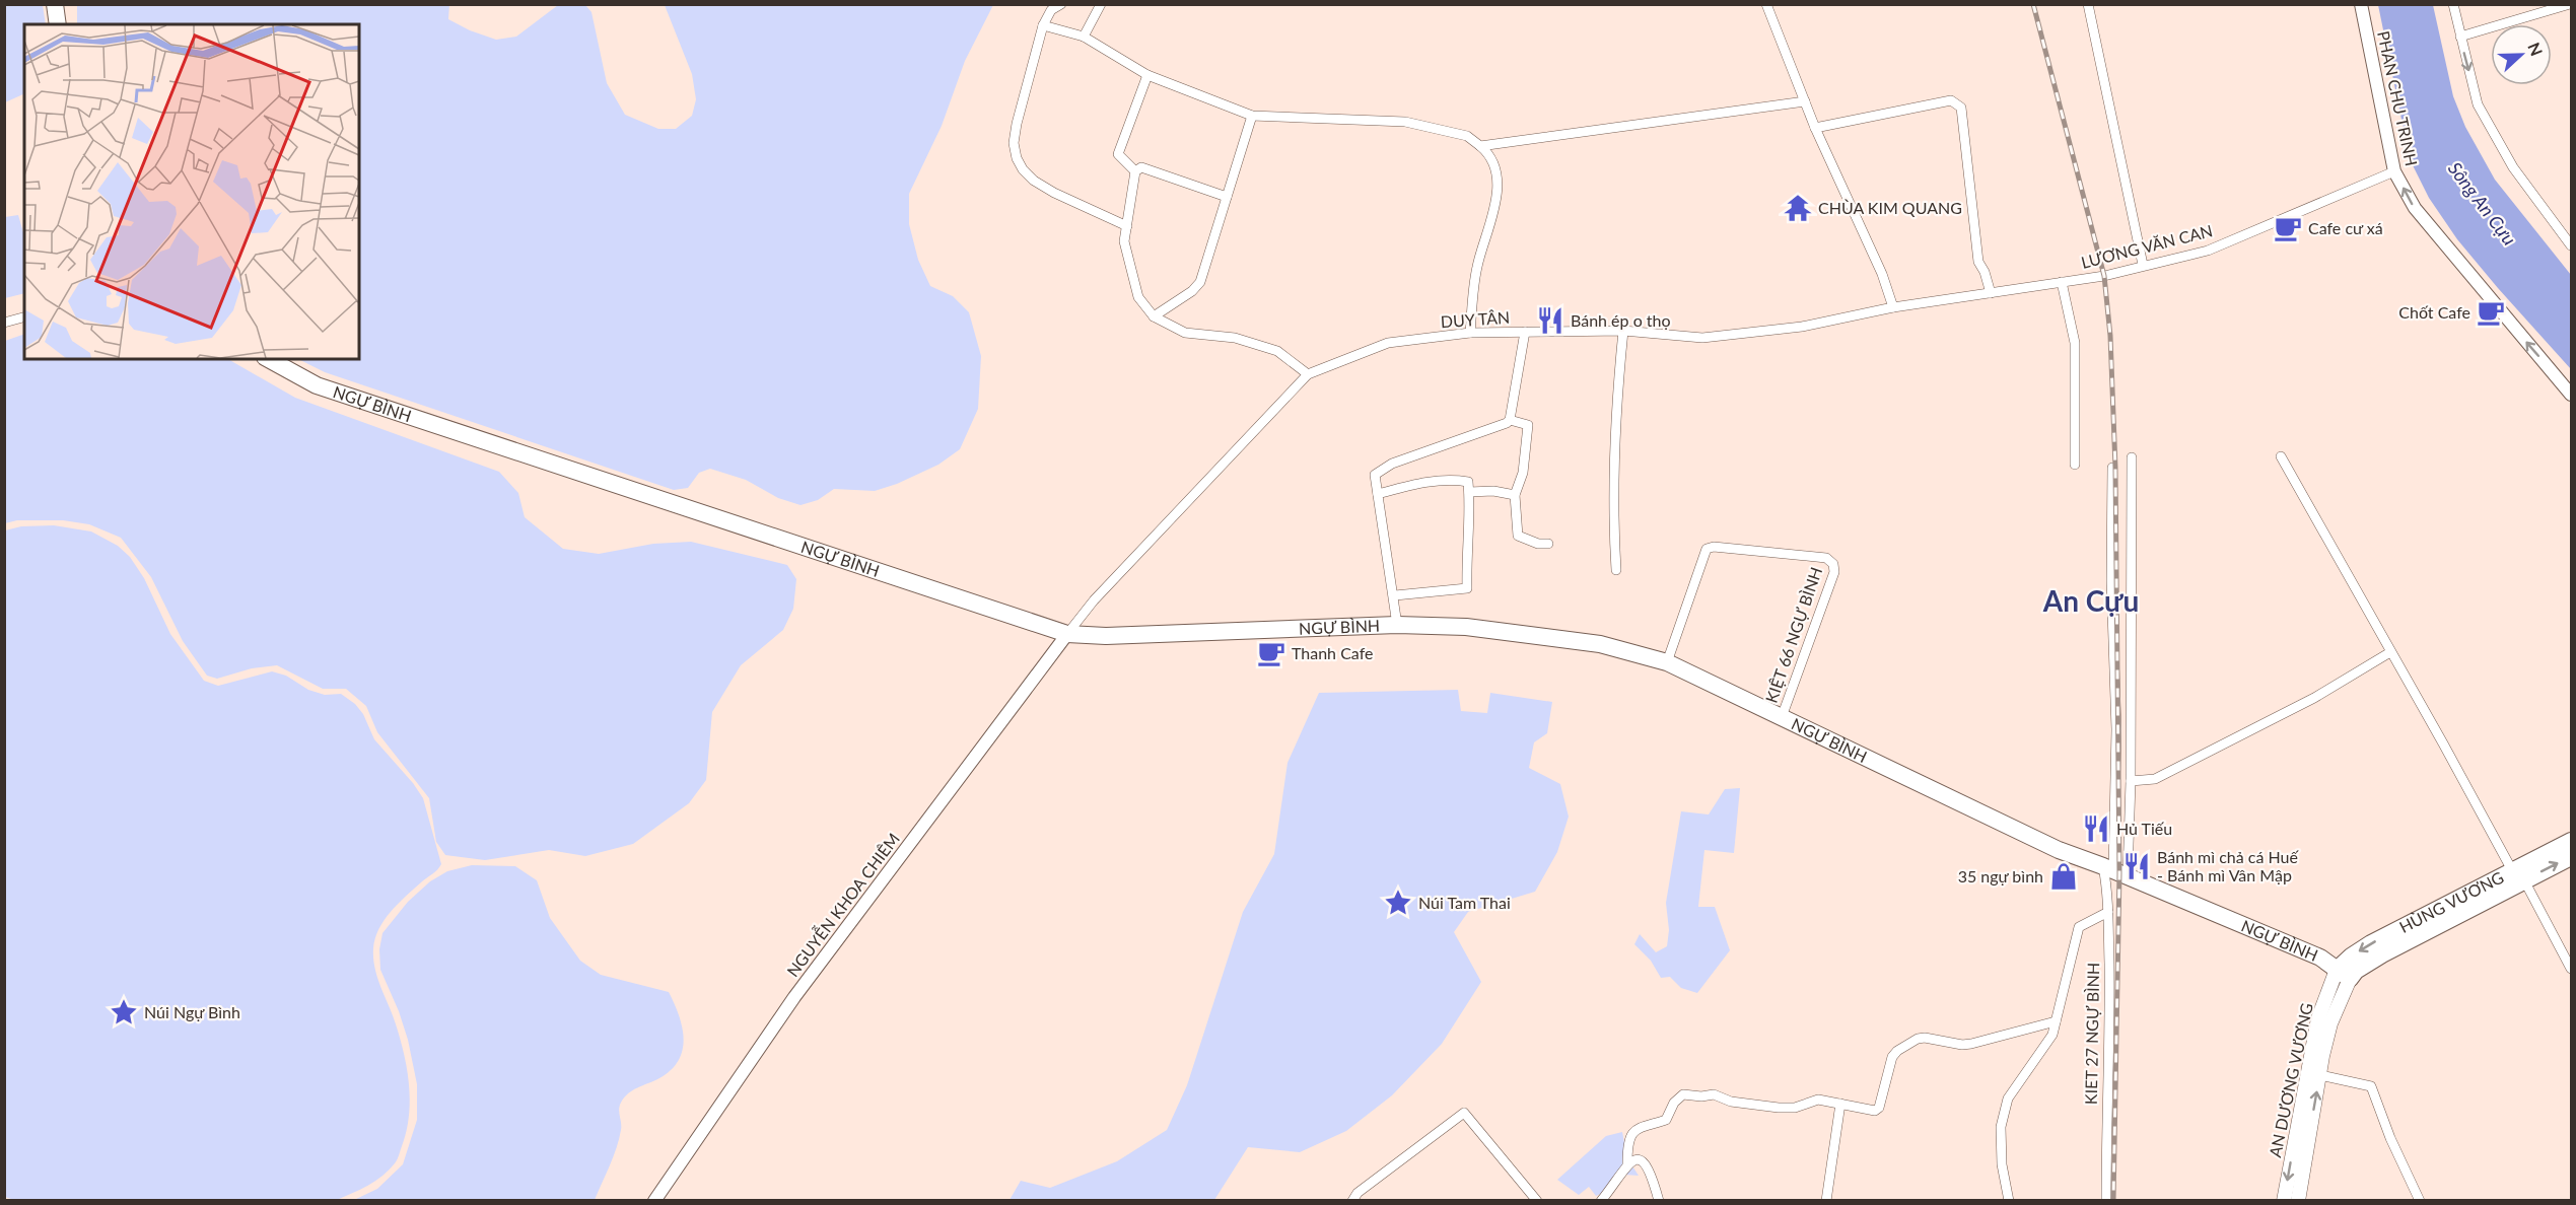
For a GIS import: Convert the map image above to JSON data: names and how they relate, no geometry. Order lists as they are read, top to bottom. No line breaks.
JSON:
{"streets":{"highway":["NGỰ BÌNH","HÙNG VƯƠNG"],"main road":["AN DƯƠNG VƯƠNG"],"street":["PHAN CHU TRINH","LƯƠNG VĂN CAN","DUY TÂN","KIỆT 66 NGỰ BÌNH","NGUYỄN KHOA CHIÊM","KIET 27 NGỰ BÌNH"]},"crossings":[["PHAN CHU TRINH","LƯƠNG VĂN CAN"],["LƯƠNG VĂN CAN","DUY TÂN"],["DUY TÂN","NGỰ BÌNH"],["DUY TÂN","NGUYỄN KHOA CHIÊM"],["NGỰ BÌNH","KIỆT 66 NGỰ BÌNH"],["NGỰ BÌNH","HÙNG VƯƠNG"],["NGỰ BÌNH","NGUYỄN KHOA CHIÊM"],["NGỰ BÌNH","KIET 27 NGỰ BÌNH"],["NGỰ BÌNH","AN DƯƠNG VƯƠNG"],["HÙNG VƯƠNG","AN DƯƠNG VƯƠNG"]],"districts":["An Cựu"],"water":["Sông An Cựu"],"places":{"temple":["CHÙA KIM QUANG"],"cafe":["Cafe cư xá","Chốt Cafe","Thanh Cafe"],"restaurant":["Bánh ép o thọ","Hủ Tiếu","Bánh mì chả cá Huế - Bánh mì Vân Mập"],"shop":["35 ngự bình"],"place":["Núi Tam Thai","Núi Ngự Bình"]},"north":"right"}
